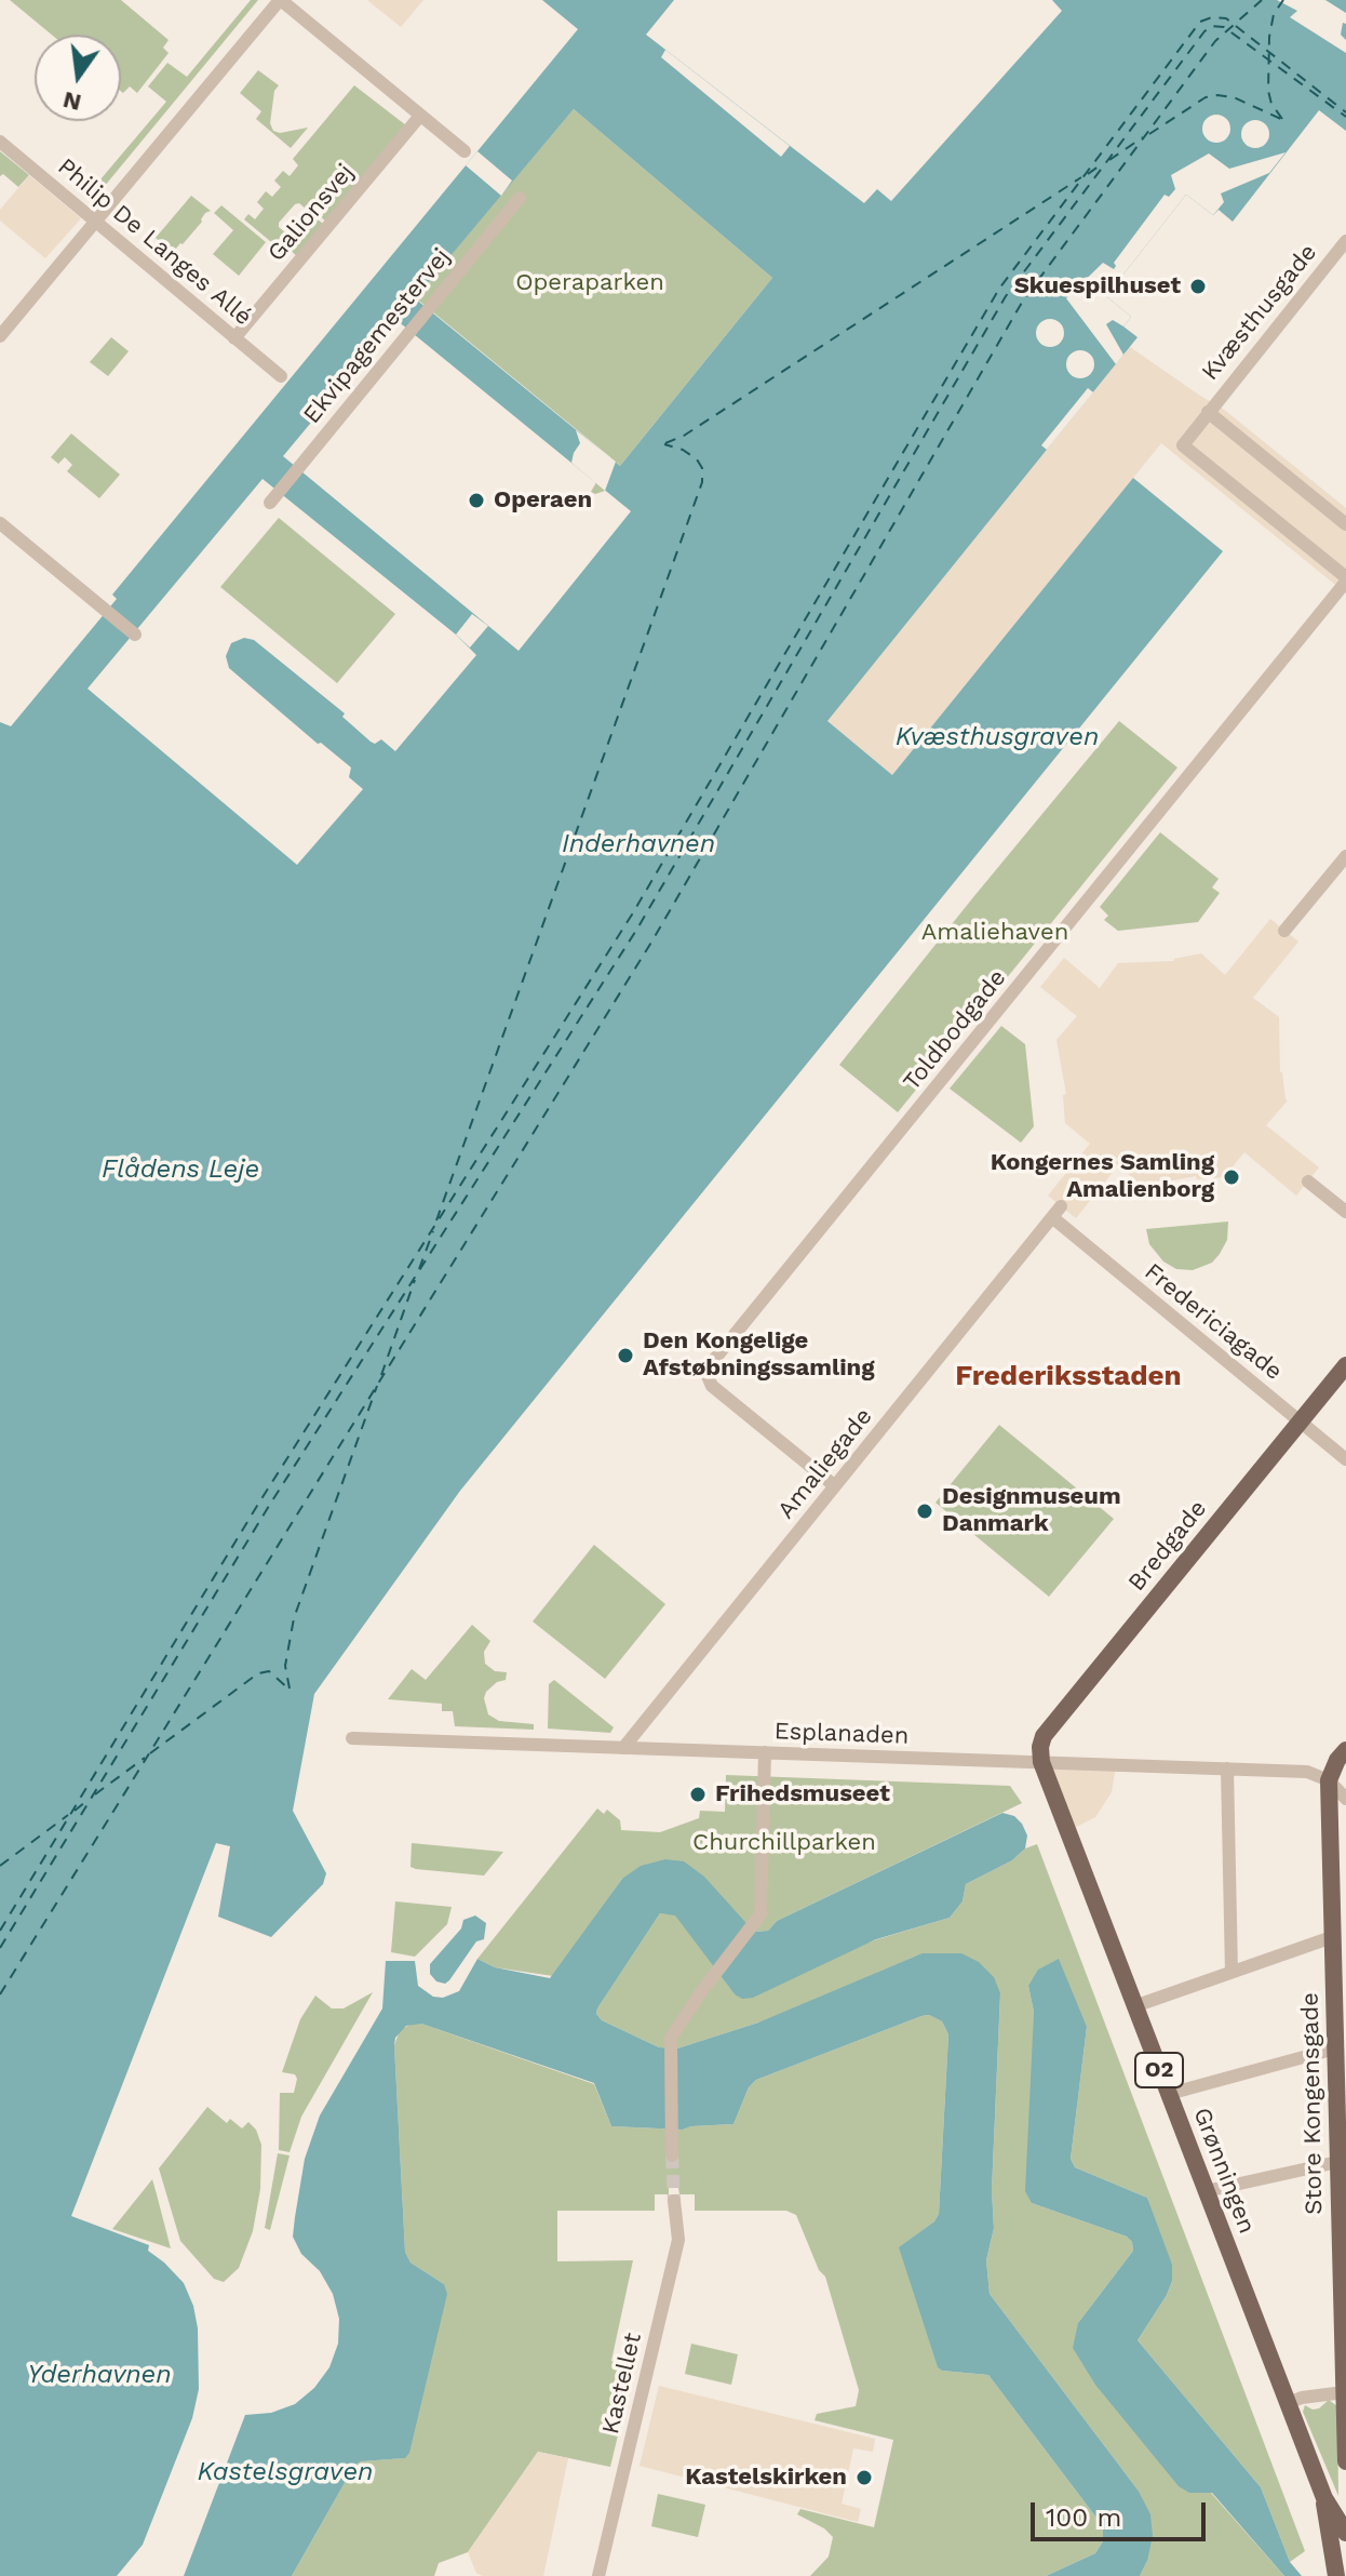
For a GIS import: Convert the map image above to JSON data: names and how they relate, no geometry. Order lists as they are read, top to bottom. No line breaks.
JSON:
{"streets":{"main road":["Bredgade","O2","Store Kongensgade","Grønningen"],"street":["Galionsvej","Philip De Langes Allé","Kvæsthusgade","Ekvipagemestervej","Toldbodgade","Fredericiagade","Amaliegade","Esplanaden","Kastellet"]},"crossings":[["Galionsvej","Philip De Langes Allé"],["Kvæsthusgade","Toldbodgade"],["Toldbodgade","Amaliegade"],["Fredericiagade","Amaliegade"],["Fredericiagade","Bredgade"],["Amaliegade","Esplanaden"],["Bredgade","Esplanaden"],["Bredgade","Grønningen"],["Esplanaden","Store Kongensgade"],["Esplanaden","Grønningen"]],"districts":["Frederiksstaden"],"water":["Kvæsthusgraven","Inderhavnen","Flådens Leje","Yderhavnen","Kastelsgraven"],"parks":["Operaparken","Amaliehaven","Churchillparken"],"places":["Skuespilhuset","Operaen","Kongernes Samling Amalienborg","Den Kongelige Afstøbningssamling","Designmuseum Danmark","Frihedsmuseet","Kastelskirken"],"scale_bar":"100 m","north":"bottom"}
